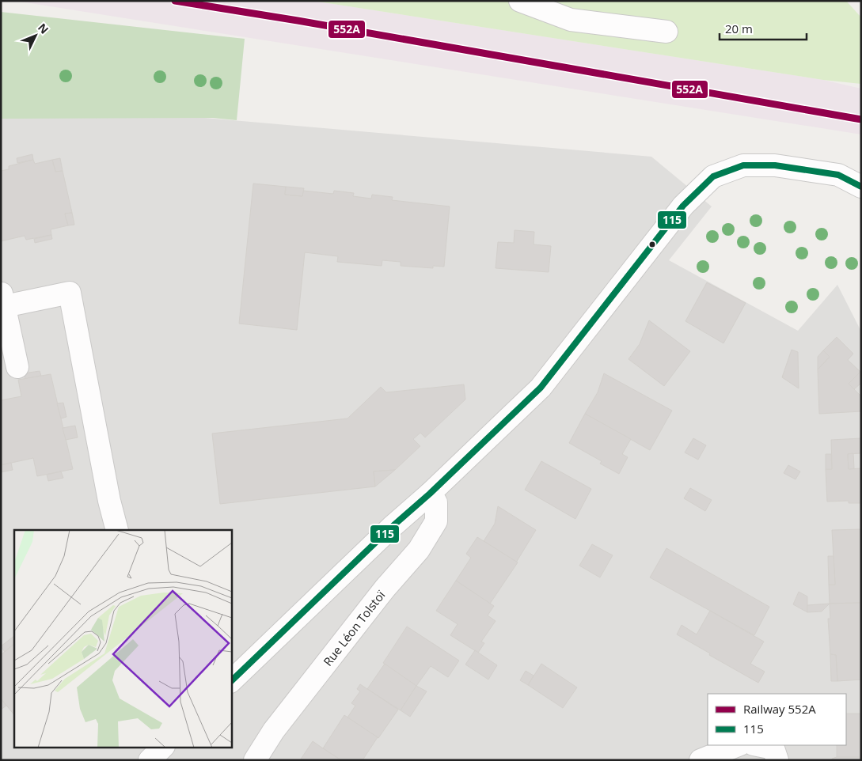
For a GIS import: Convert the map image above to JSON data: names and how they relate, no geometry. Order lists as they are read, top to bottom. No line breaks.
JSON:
{"streets":{"street":["Rue Léon Tolstoï"]},"lines":["rail line 552A","transit line 115"],"legend":["Railway 552A","115"],"scale_bar":"20 m","north":"top right"}
